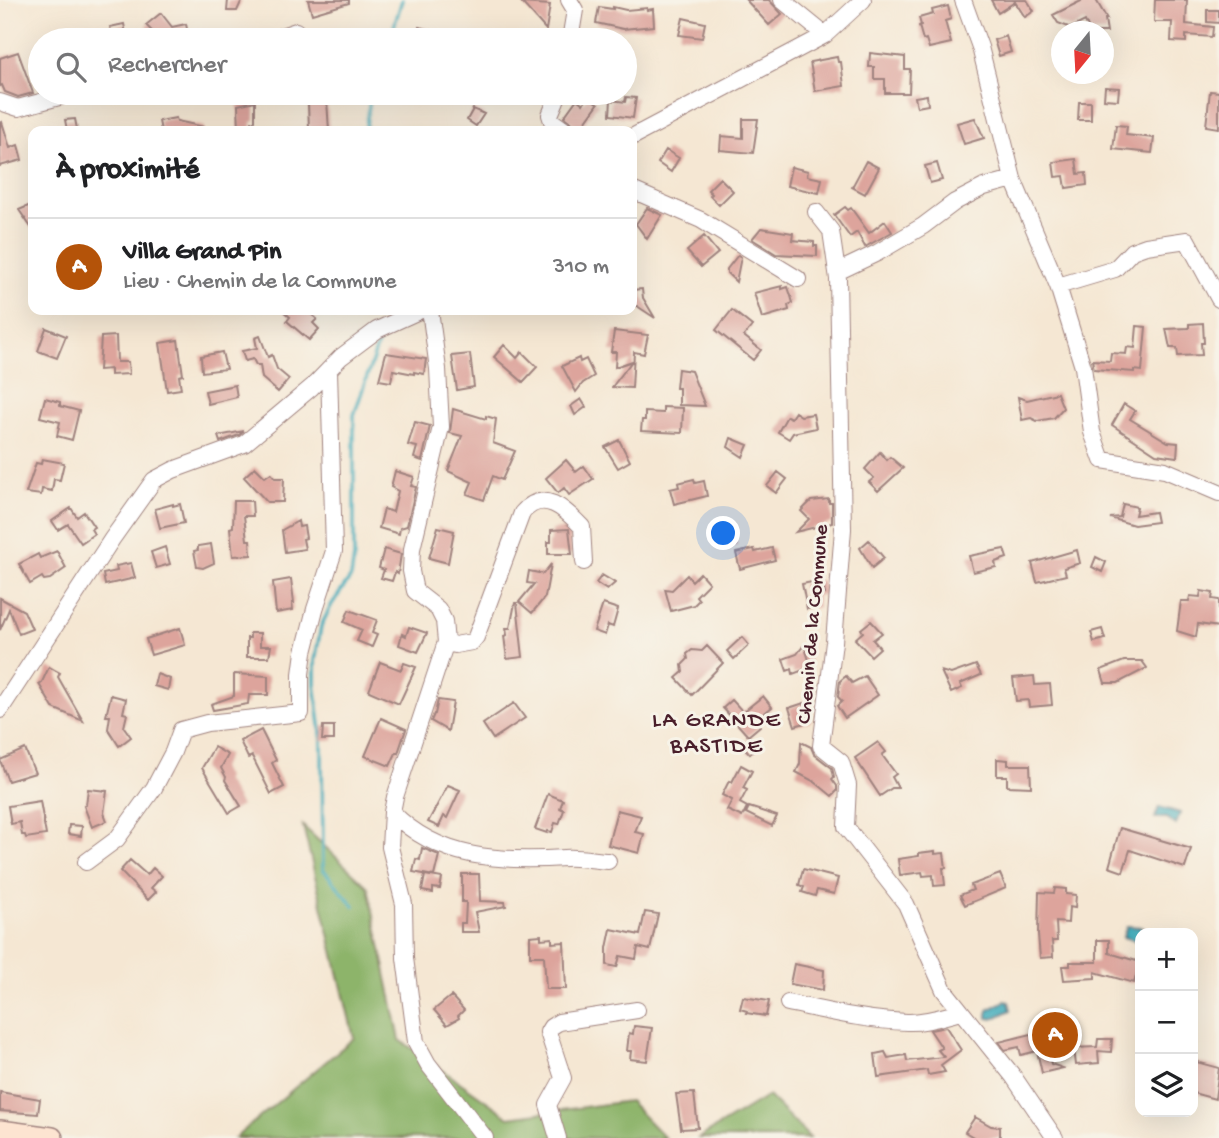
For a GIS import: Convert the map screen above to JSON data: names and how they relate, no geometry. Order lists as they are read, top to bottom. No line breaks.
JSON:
{"streets":{"street":["Chemin de la Commune"]},"districts":["LA GRANDE BASTIDE"],"north":"bottom","page":{"search":"Rechercher","heading":"À proximité","list":[{"mark":"A","name":"Villa Grand Pin","note":"Lieu · Chemin de la Commune","value":"310 m"}],"map_buttons":["+","−"],"pins":"A"}}
